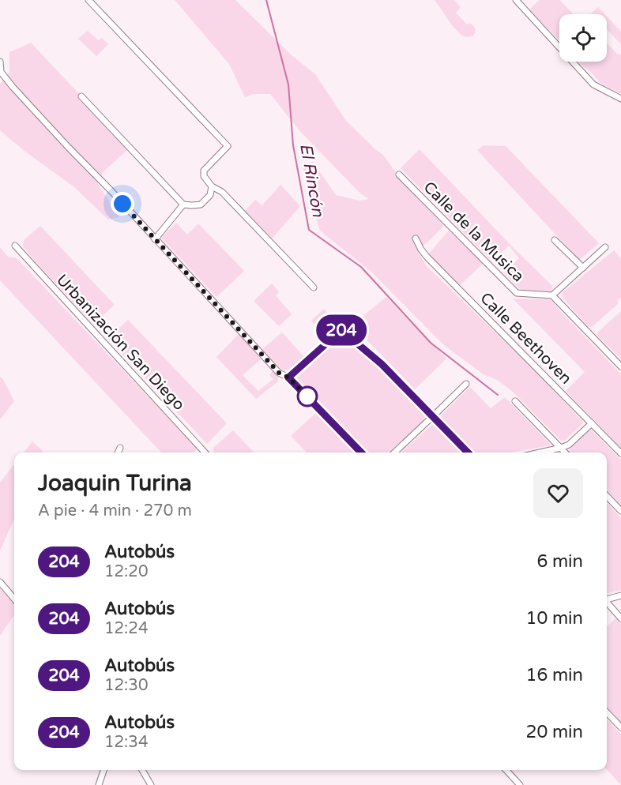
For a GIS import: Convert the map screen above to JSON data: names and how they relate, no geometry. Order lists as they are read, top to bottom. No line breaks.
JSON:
{"streets":{"street":["Calle de la Musica","Calle Beethoven","Urbanización San Diego"]},"water":["El Rincón"],"lines":["bus line 204"],"page":{"on_map":"204","heading":["Joaquin Turina","A pie · 4 min · 270 m"],"list":[{"mark":"204","name":"Autobús","note":"12:20","value":"6 min"},{"mark":"204","name":"Autobús","note":"12:24","value":"10 min"},{"mark":"204","name":"Autobús","note":"12:30","value":"16 min"},{"mark":"204","name":"Autobús","note":"12:34","value":"20 min"}]}}
